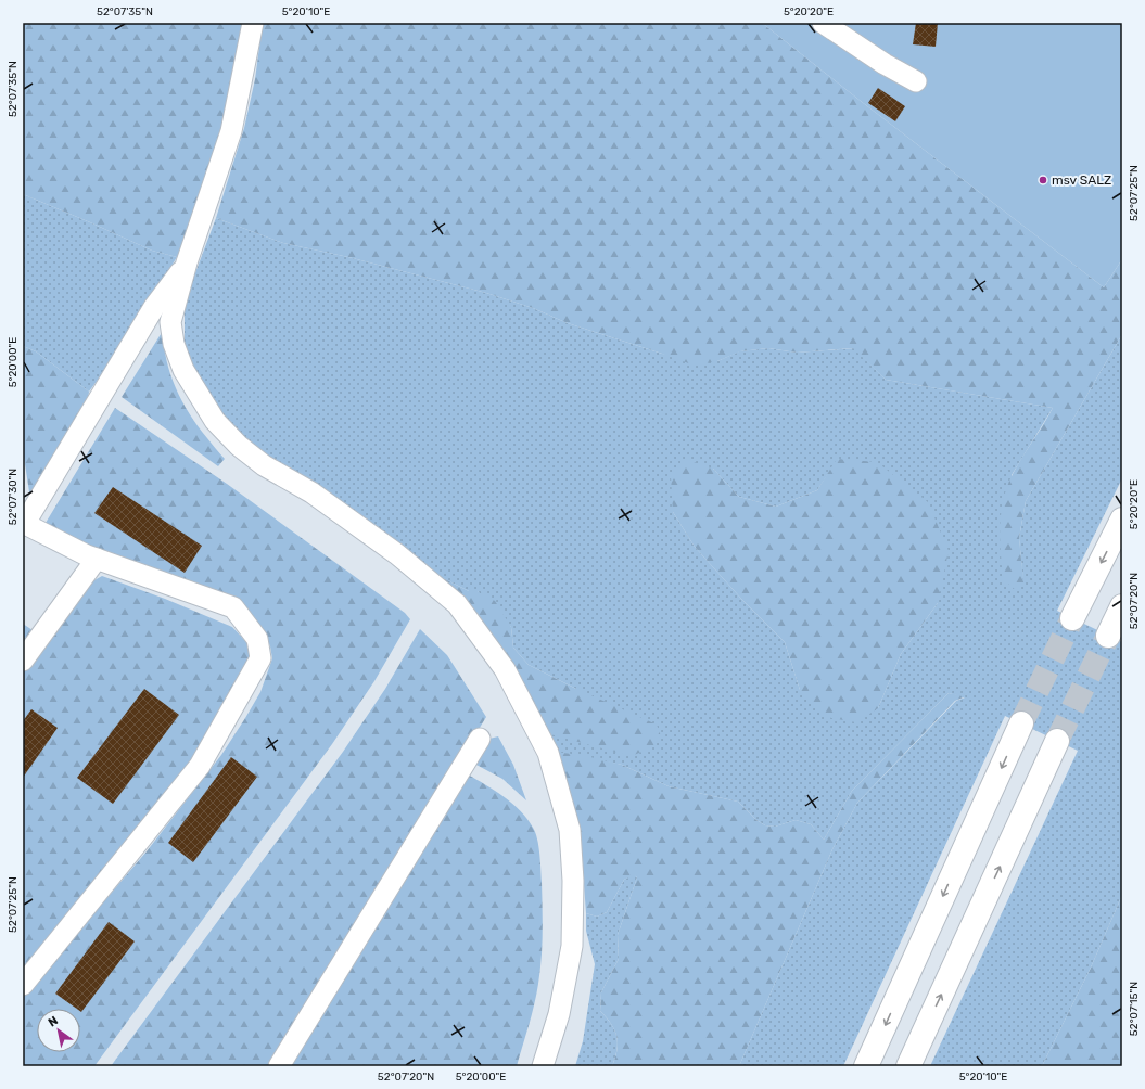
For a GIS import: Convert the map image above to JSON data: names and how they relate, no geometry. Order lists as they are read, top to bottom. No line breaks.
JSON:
{"places":["msv SALZ"],"north":"top left","coordinates":["52°07'35\"N","5°20'10\"E","5°20'20\"E","52°07'25\"N","5°20'00\"E","52°07'30\"N","52°07'20\"N","52°07'15\"N"]}
